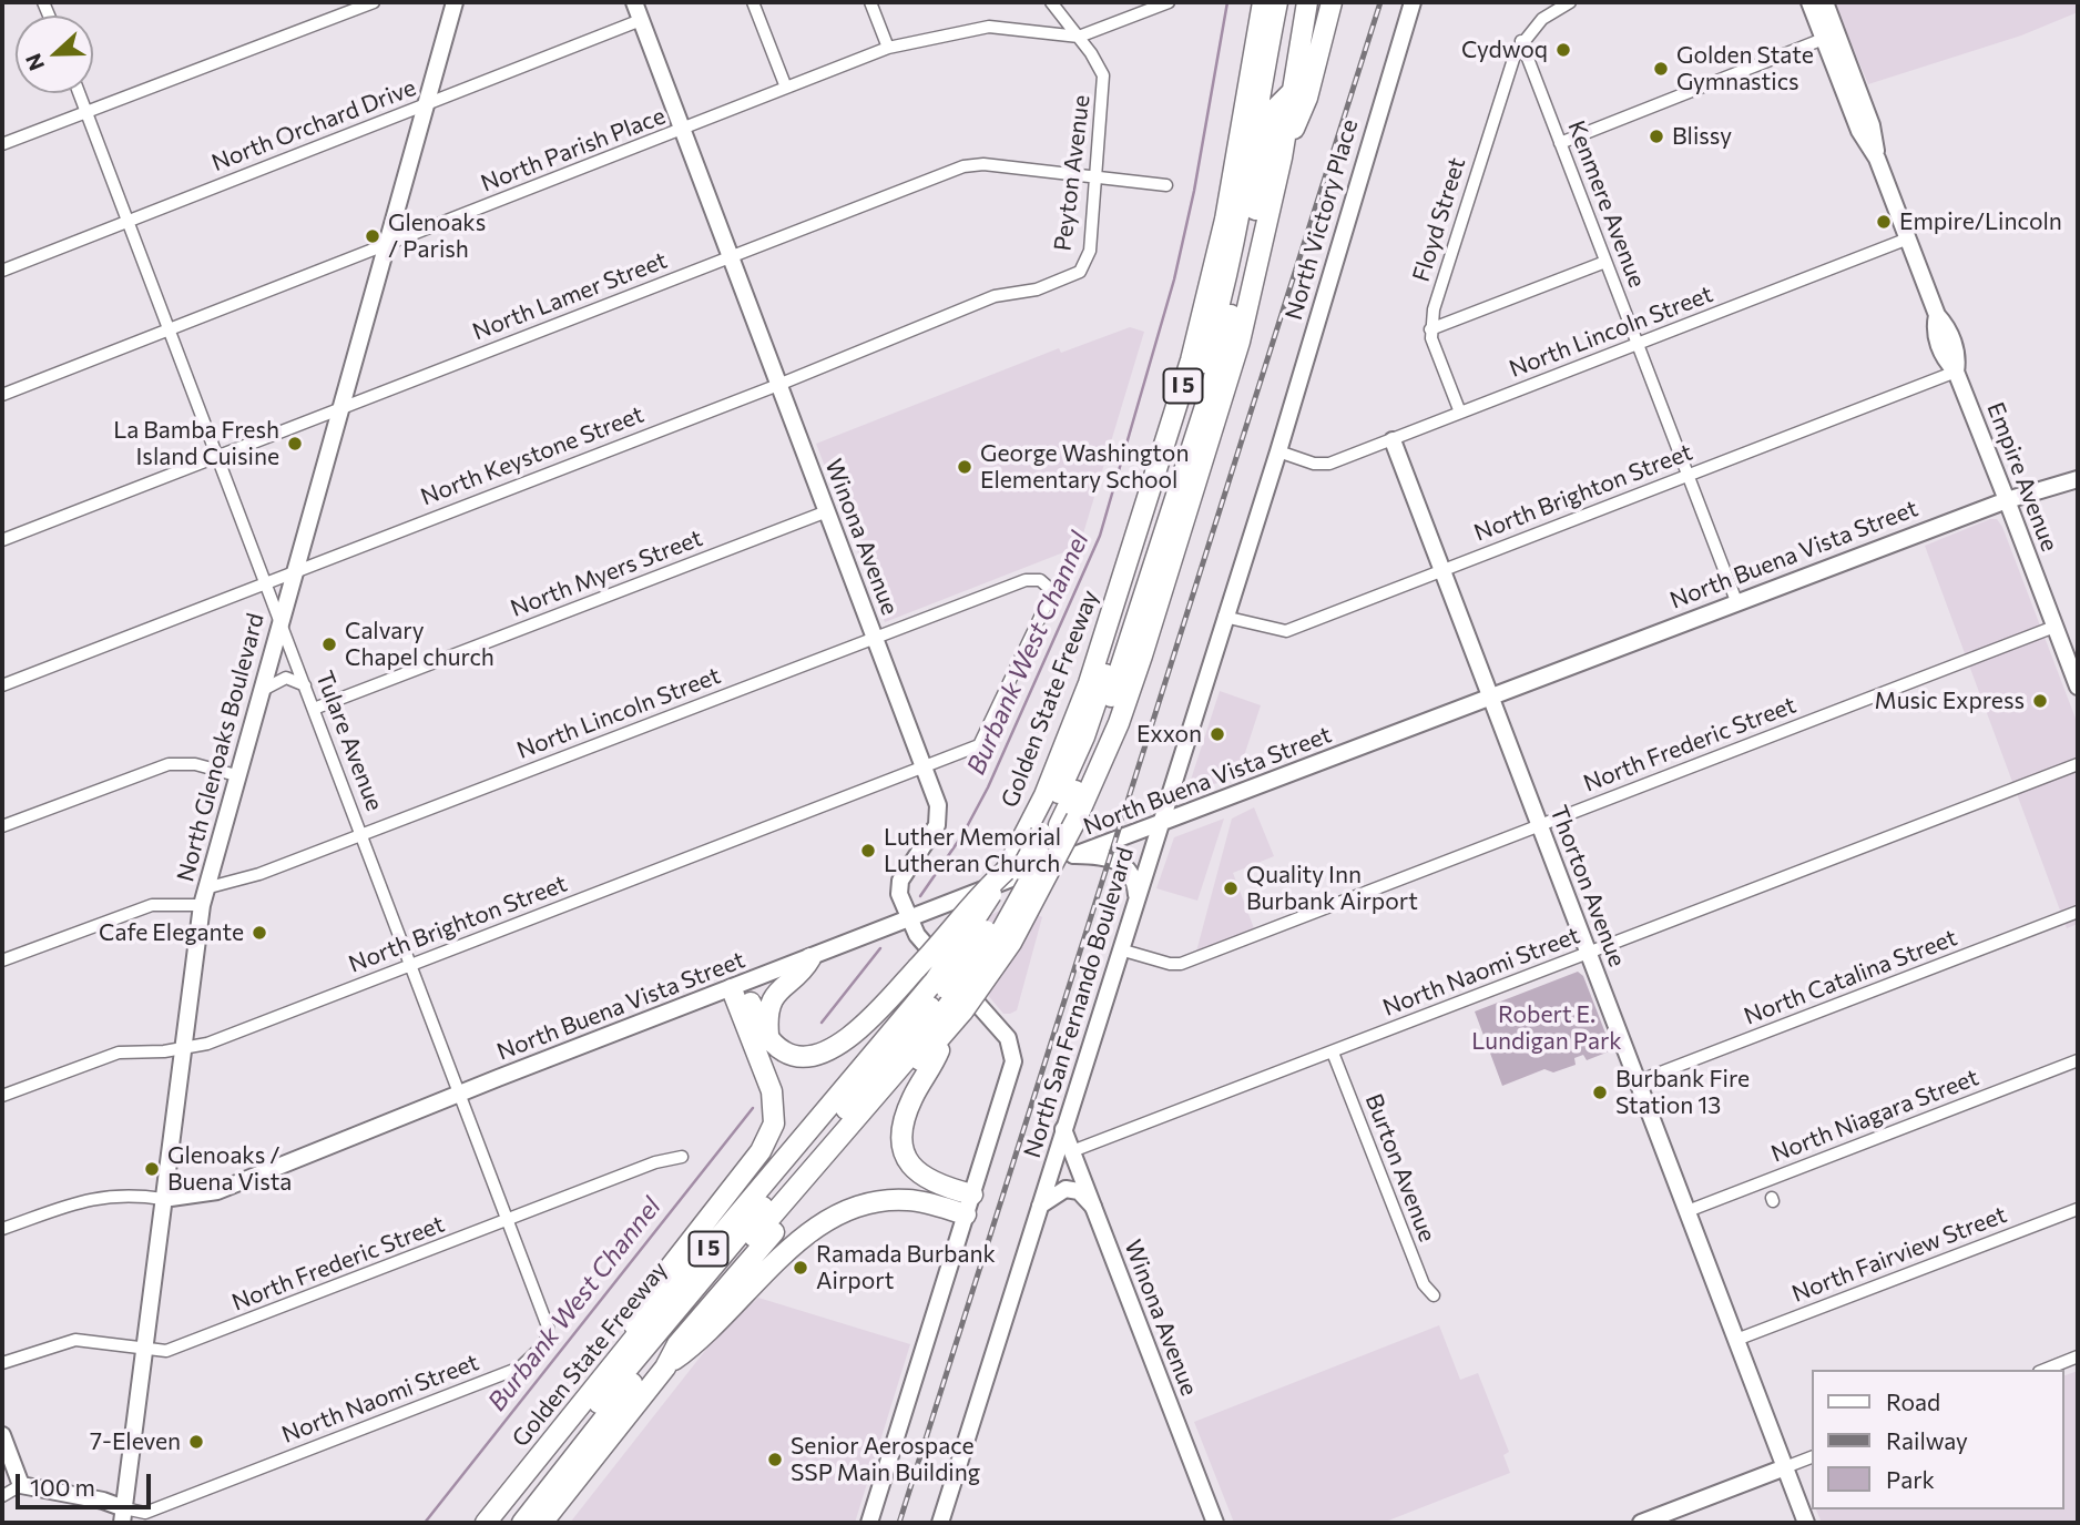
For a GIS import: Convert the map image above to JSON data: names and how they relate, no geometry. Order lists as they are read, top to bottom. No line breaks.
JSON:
{"streets":{"highway":["I 5","Golden State Freeway"],"main road":["North Victory Place","Empire Avenue","Winona Avenue","North Buena Vista Street","North Glenoaks Boulevard","Thorton Avenue","North San Fernando Boulevard"],"street":["North Orchard Drive","North Parish Place","Peyton Avenue","Kenmere Avenue","Floyd Street","North Lamer Street","North Lincoln Street","North Keystone Street","North Brighton Street","North Myers Street","Tulare Avenue","North Frederic Street","North Naomi Street","North Catalina Street","North Niagara Street","Burton Avenue","North Fairview Street"]},"crossings":[["North Orchard Drive","Winona Avenue"],["North Orchard Drive","Tulare Avenue"],["North Orchard Drive","North Glenoaks Boulevard"],["North Parish Place","Peyton Avenue"],["North Parish Place","Winona Avenue"],["North Parish Place","Tulare Avenue"],["North Parish Place","North Glenoaks Boulevard"],["Peyton Avenue","North Lamer Street"],["Peyton Avenue","North Keystone Street"],["Kenmere Avenue","Floyd Street"],["Kenmere Avenue","North Lincoln Street"],["Kenmere Avenue","North Brighton Street"],["Kenmere Avenue","North Buena Vista Street"],["North Victory Place","North Lincoln Street"],["North Victory Place","North San Fernando Boulevard"],["North Lamer Street","Winona Avenue"],["North Lamer Street","Tulare Avenue"],["North Lamer Street","North Glenoaks Boulevard"],["North Lincoln Street","Empire Avenue"],["North Lincoln Street","North Brighton Street"],["North Lincoln Street","Winona Avenue"],["North Lincoln Street","Tulare Avenue"],["North Lincoln Street","North Glenoaks Boulevard"],["North Lincoln Street","Thorton Avenue"],["North Lincoln Street","North San Fernando Boulevard"],["North Keystone Street","Winona Avenue"],["North Keystone Street","Tulare Avenue"],["North Keystone Street","North Glenoaks Boulevard"],["Empire Avenue","North Brighton Street"],["Empire Avenue","North Buena Vista Street"],["Empire Avenue","North Frederic Street"],["North Brighton Street","Winona Avenue"],["North Brighton Street","Tulare Avenue"],["North Brighton Street","North Glenoaks Boulevard"],["North Brighton Street","Thorton Avenue"],["North Brighton Street","North San Fernando Boulevard"],["Winona Avenue","North Buena Vista Street"],["Winona Avenue","North Myers Street"],["Winona Avenue","North Naomi Street"],["Winona Avenue","North San Fernando Boulevard"],["North Buena Vista Street","Tulare Avenue"],["North Buena Vista Street","North Glenoaks Boulevard"],["North Buena Vista Street","Thorton Avenue"],["North Buena Vista Street","North San Fernando Boulevard"],["North Myers Street","Tulare Avenue"],["Tulare Avenue","North Frederic Street"],["Tulare Avenue","North Glenoaks Boulevard"],["Tulare Avenue","North Naomi Street"],["North Frederic Street","North Glenoaks Boulevard"],["North Frederic Street","Thorton Avenue"],["North Frederic Street","North San Fernando Boulevard"],["North Glenoaks Boulevard","North Naomi Street"],["Thorton Avenue","North Naomi Street"],["Thorton Avenue","North Catalina Street"],["Thorton Avenue","North Niagara Street"],["Thorton Avenue","North Fairview Street"],["North Naomi Street","Burton Avenue"]],"water":["Burbank West Channel"],"parks":["Robert E. Lundigan Park"],"places":["Cydwoq","Golden State Gymnastics","Blissy","Empire/Lincoln","Glenoaks / Parish","La Bamba Fresh Island Cuisine","George Washington Elementary School","Calvary Chapel church","Music Express","Exxon","Luther Memorial Lutheran Church","Quality Inn Burbank Airport","Cafe Elegante","Burbank Fire Station 13","Glenoaks / Buena Vista","Ramada Burbank Airport","7-Eleven","Senior Aerospace SSP Main Building"],"legend":["Road","Railway","Park"],"scale_bar":"100 m","north":"left"}
